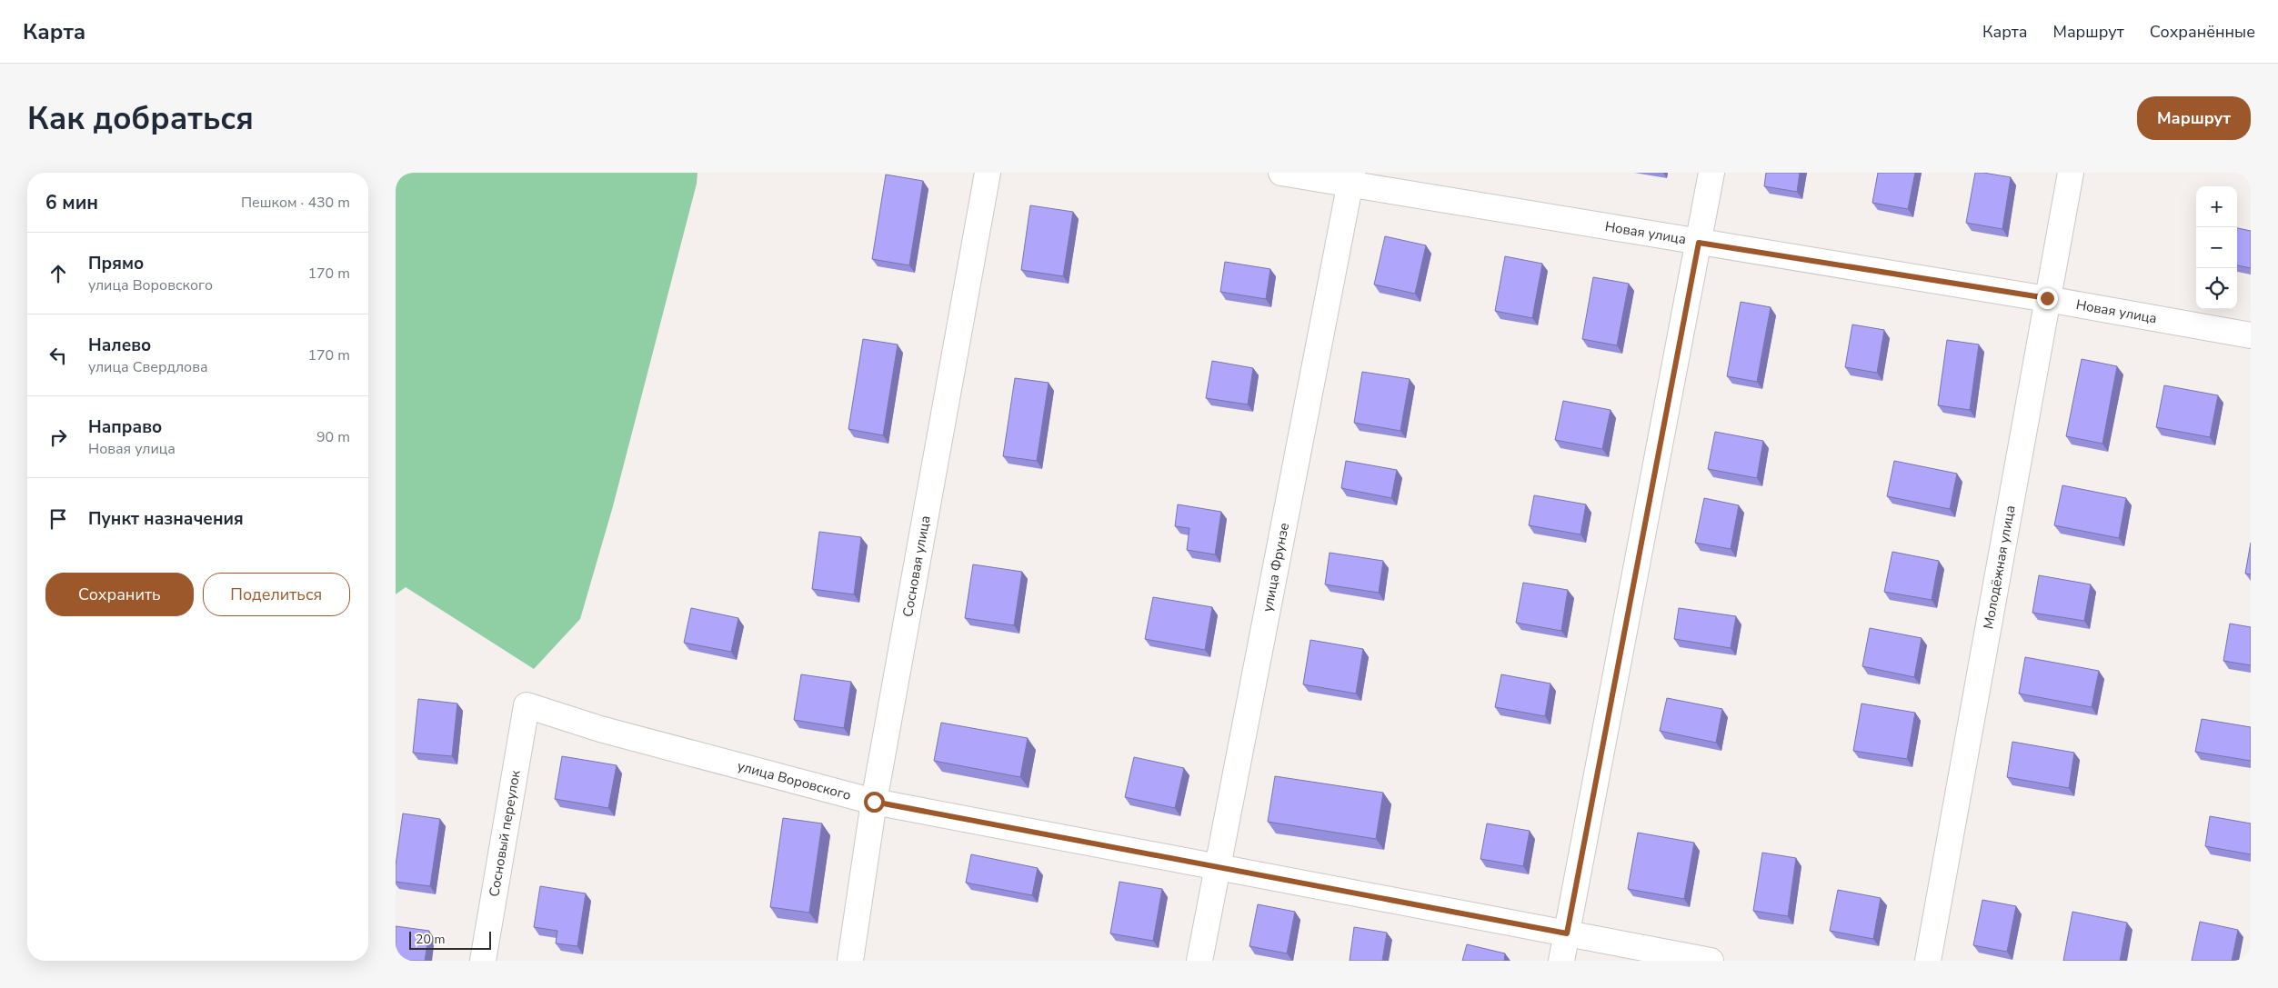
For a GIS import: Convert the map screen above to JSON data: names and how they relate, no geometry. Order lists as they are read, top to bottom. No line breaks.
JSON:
{"streets":{"street":["Новая улица","Сосновая улица","Молодёжная улица","улица Фрунзе","улица Воровского","Сосновый переулок"]},"crossings":[["Новая улица","Молодёжная улица"],["Новая улица","улица Фрунзе"],["Сосновая улица","улица Воровского"],["улица Фрунзе","улица Воровского"],["улица Воровского","Сосновый переулок"]],"scale_bar":"20 m","page":{"header":"Карта","nav":["Карта","Маршрут","Сохранённые"],"buttons":["Маршрут",["Сохранить","Поделиться"]],"title":"Как добраться","heading":["6 мин","Пешком · 430 m"],"map_buttons":["+","−"],"list":[["Прямо","улица Воровского","170 m"],["Налево","улица Свердлова","170 m"],["Направо","Новая улица","90 m"],"Пункт назначения"],"scale":"20 m"}}
